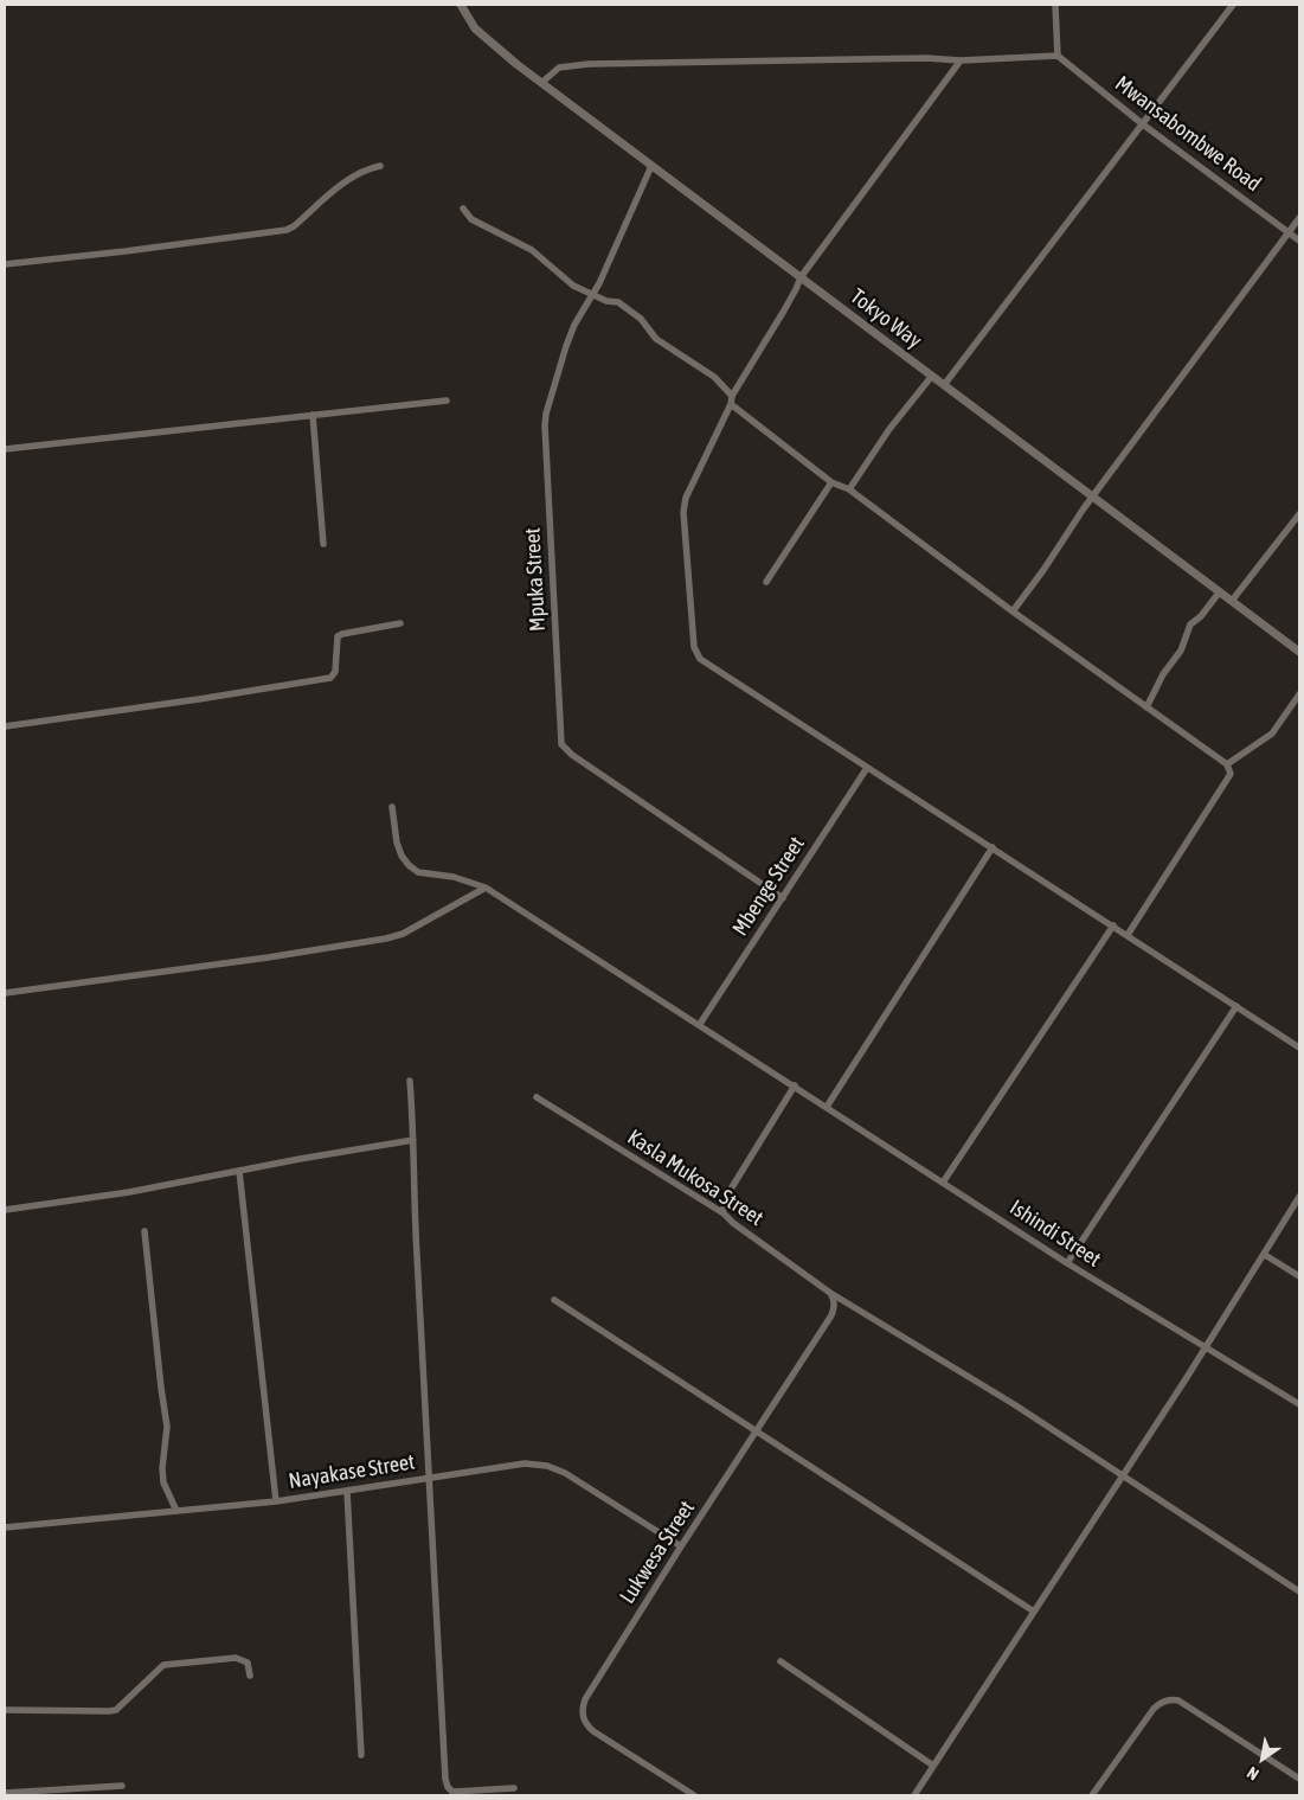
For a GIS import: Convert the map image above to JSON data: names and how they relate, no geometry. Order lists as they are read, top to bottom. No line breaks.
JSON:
{"streets":{"street":["Mwansabombwe Road","Tokyo Way","Mpuka Street","Mbenge Street","Kasla Mukosa Street","Ishindi Street","Nayakase Street","Lukwesa Street"]},"crossings":[["Tokyo Way","Mpuka Street"],["Mpuka Street","Mbenge Street"],["Mbenge Street","Ishindi Street"],["Kasla Mukosa Street","Lukwesa Street"],["Nayakase Street","Lukwesa Street"]],"north":"bottom left"}
